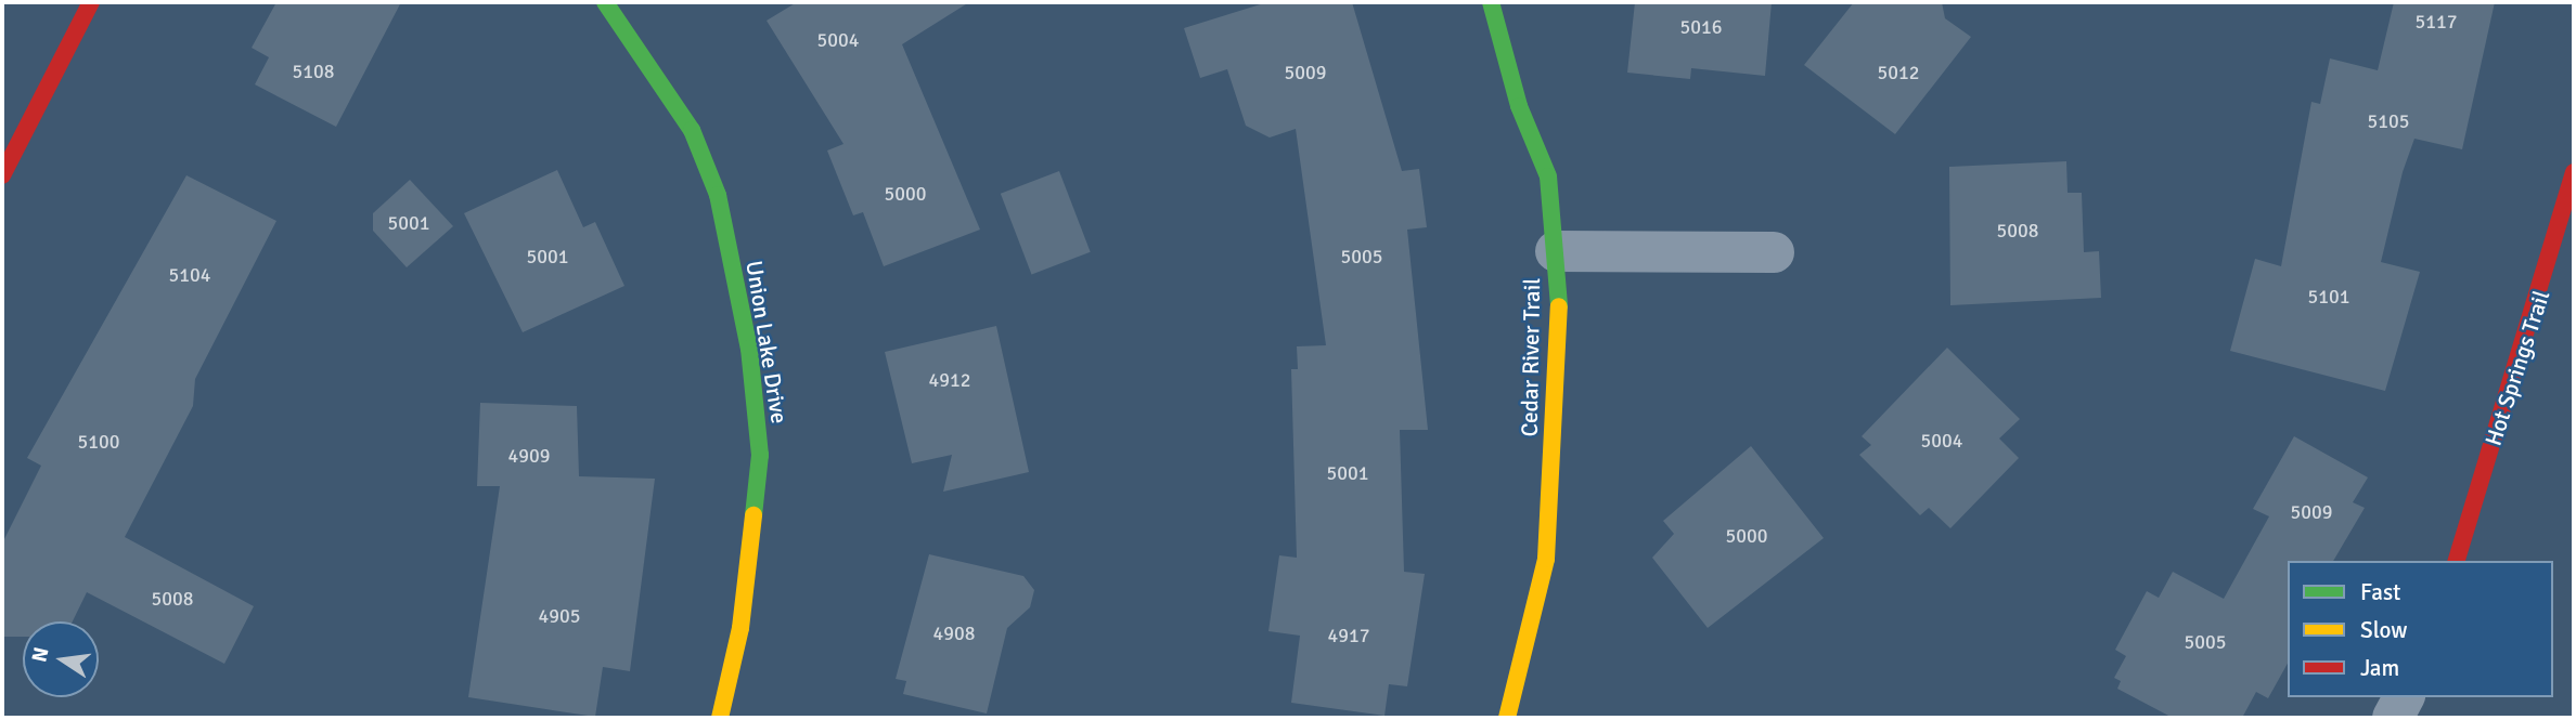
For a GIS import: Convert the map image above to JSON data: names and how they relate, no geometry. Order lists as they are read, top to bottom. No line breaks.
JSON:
{"streets":{"street":["Union Lake Drive","Cedar River Trail","Hot Springs Trail"]},"house_numbers":["5117","5016","5004","5108","5009","5012","5105","5000","5001","5008","5001","5005","5104","5101","4912","5004","5100","4909","5001","5009","5000","5008","4905","4908","4917","5005"],"legend":["Fast","Slow","Jam"],"north":"left"}
